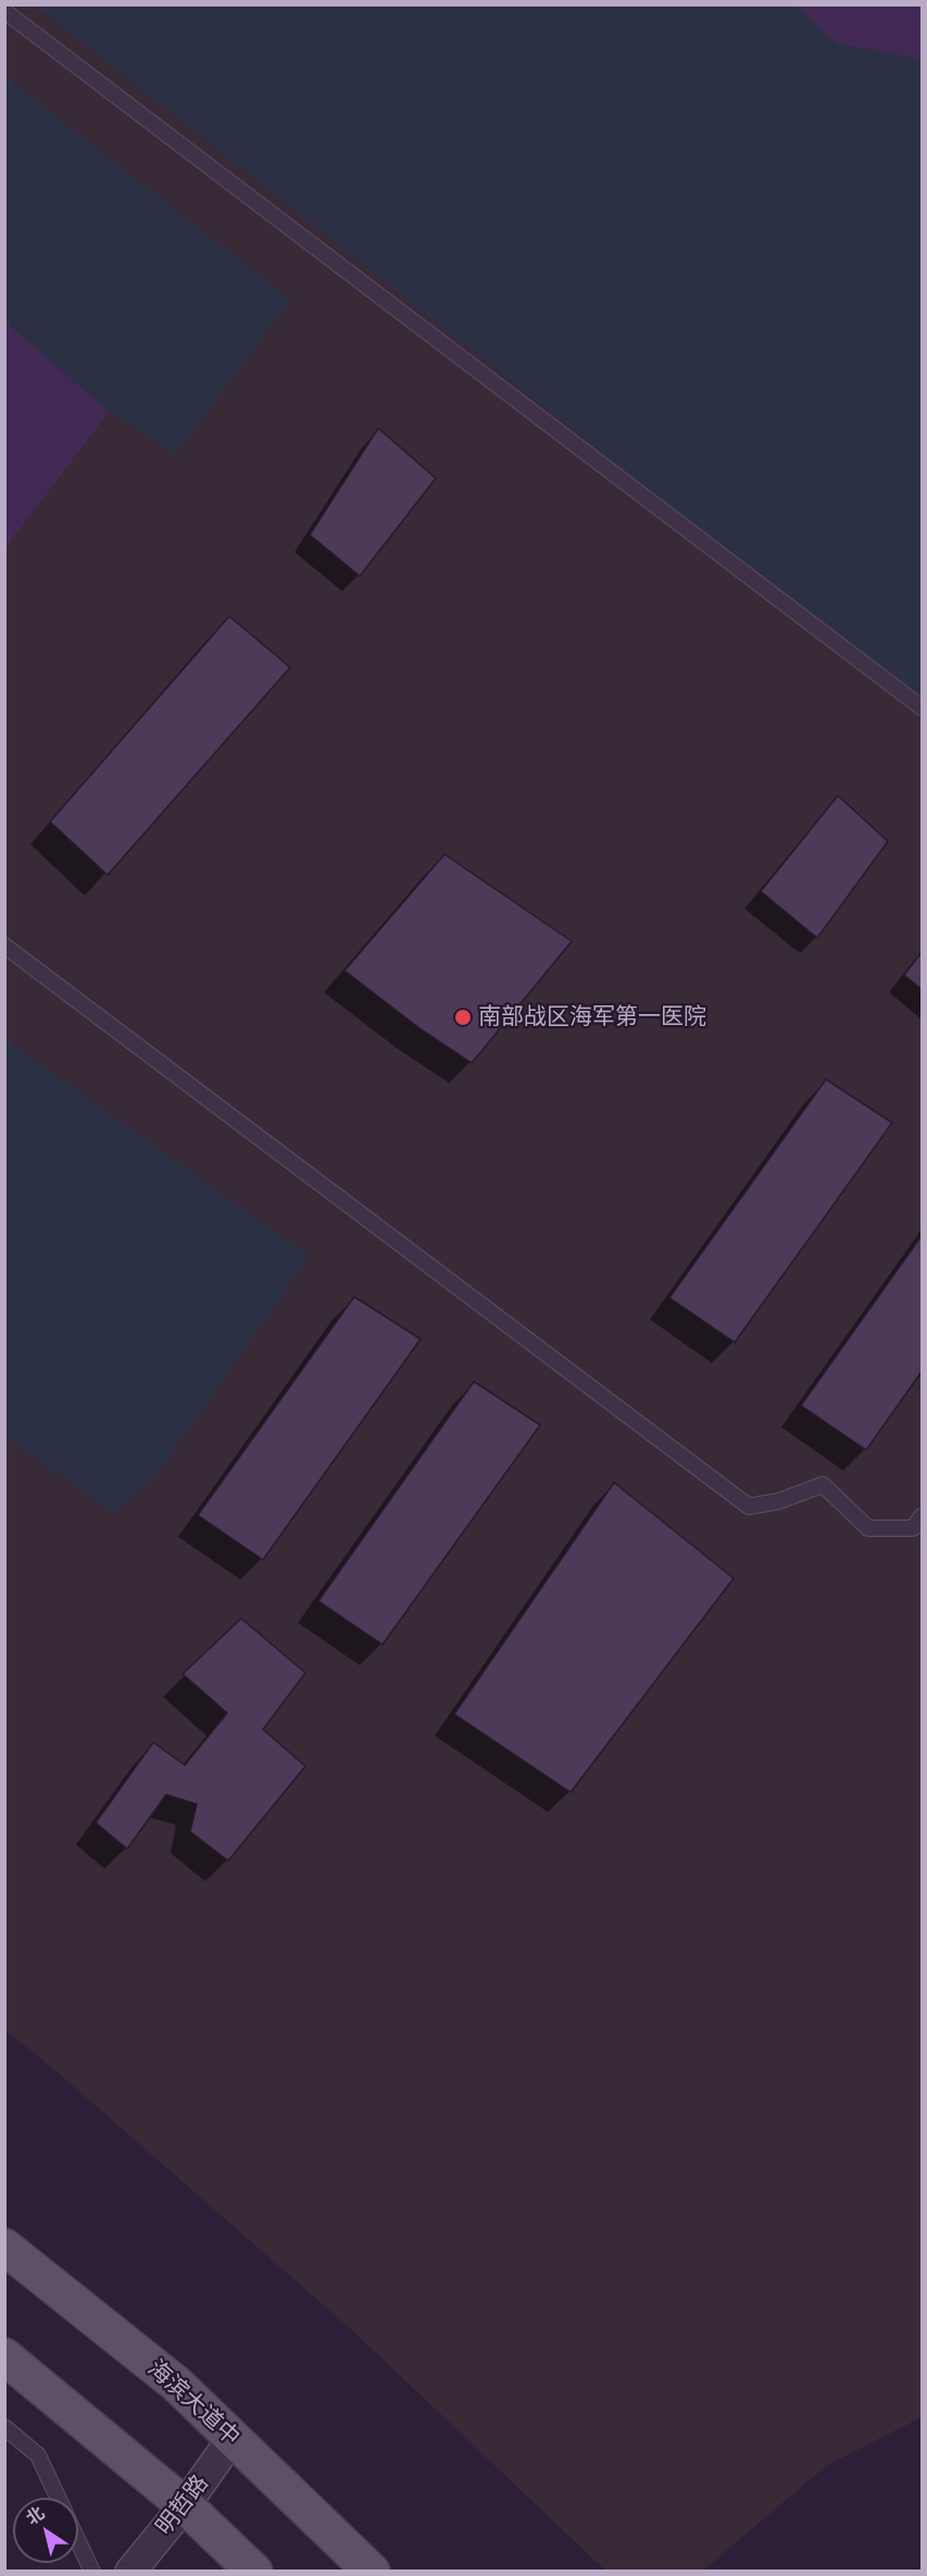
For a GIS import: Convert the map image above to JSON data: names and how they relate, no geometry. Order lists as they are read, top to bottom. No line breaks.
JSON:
{"streets":{"main road":["海滨大道中"],"street":["明哲路"]},"crossings":[["海滨大道中","明哲路"]],"places":["南部战区海军第一医院"],"north":"top left"}
